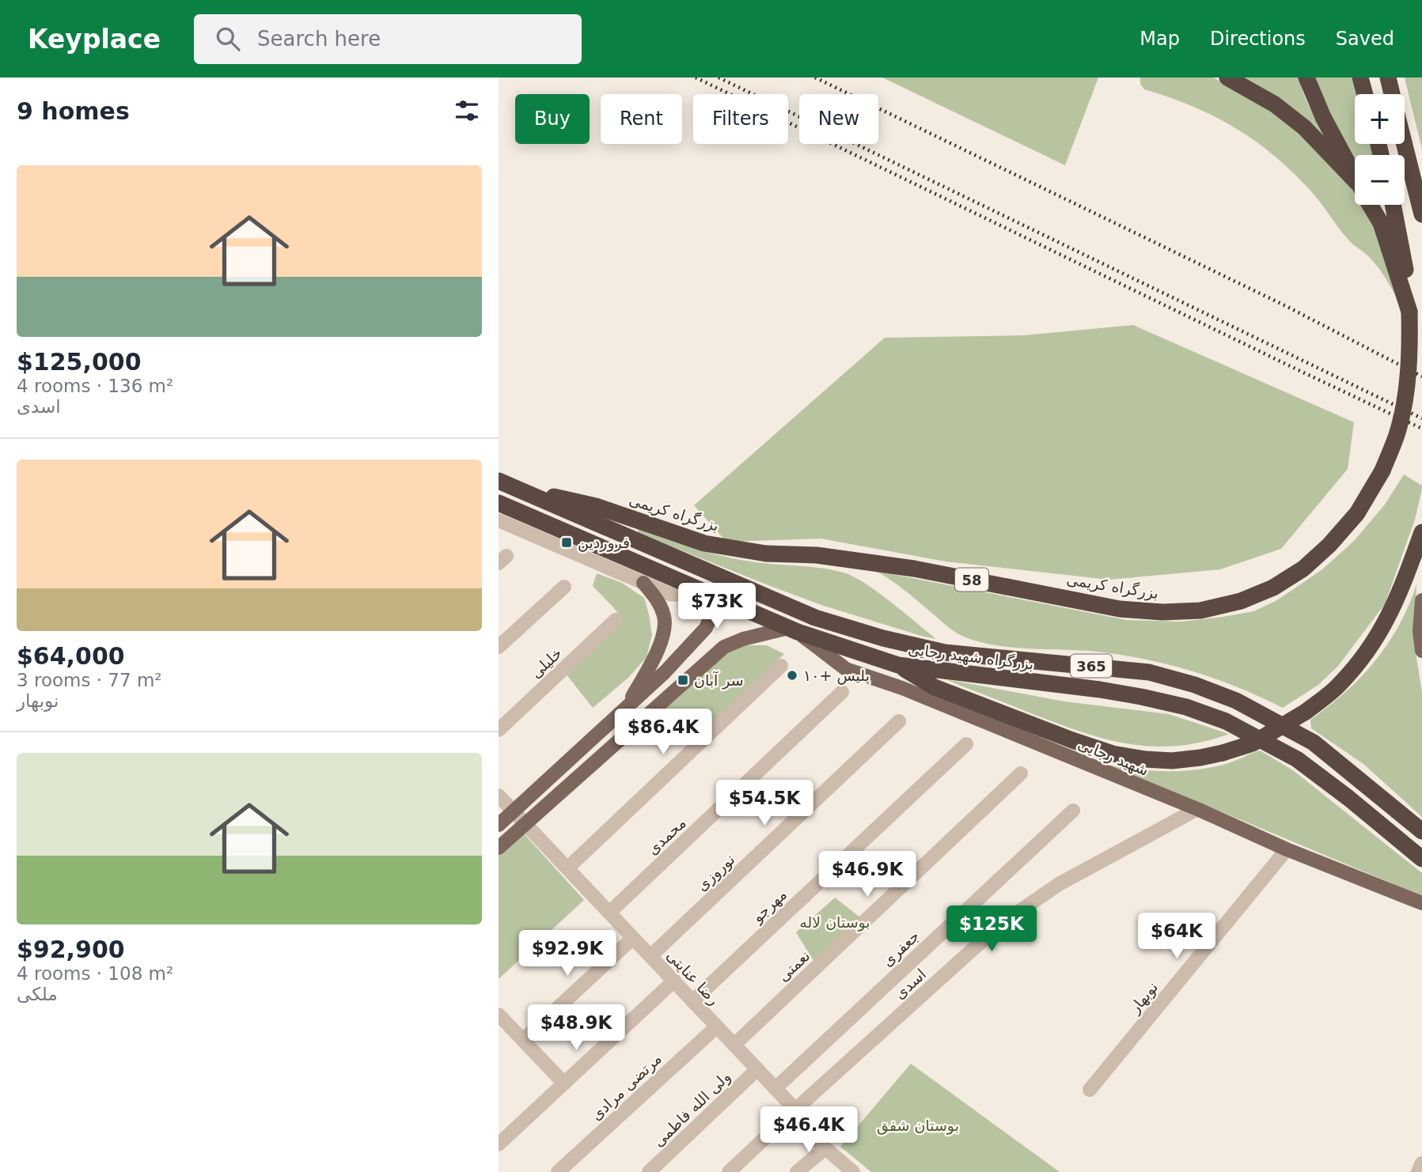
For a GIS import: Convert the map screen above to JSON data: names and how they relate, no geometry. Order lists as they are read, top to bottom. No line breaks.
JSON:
{"streets":{"highway":["بزرگراه کریمی","58","بزرگراه شهید رجایی","365"],"main road":["شهید رجایی"],"street":["خلیلی","محمدی","نوروزی","مهرجو","جعفری","نعمتی","رضا عنایتی","اسدی","نوبهار","مرتضی مرادی","ولی الله فاطمی"]},"crossings":[["بزرگراه کریمی","بزرگراه شهید رجایی"],["بزرگراه شهید رجایی","شهید رجایی"],["شهید رجایی","اسدی"],["شهید رجایی","نوبهار"],["محمدی","رضا عنایتی"],["نوروزی","رضا عنایتی"],["مهرجو","رضا عنایتی"],["جعفری","رضا عنایتی"],["نعمتی","رضا عنایتی"],["رضا عنایتی","اسدی"],["رضا عنایتی","مرتضی مرادی"],["رضا عنایتی","ولی الله فاطمی"]],"parks":["بوستان لاله","بوستان شفق"],"places":{"transit":["فروردین","سر آبان"],"other":["پلیس +۱۰"]},"page":{"header":"Keyplace","search":"Search here","nav":["Map","Directions","Saved"],"heading":"9 homes","map_buttons":["+","−"],"chip":["Buy","Rent","Filters","New"],"list":[{"name":"$125,000","note":"4 rooms · 136 m² · اسدی"},{"name":"$64,000","note":"3 rooms · 77 m² · نوبهار"},{"name":"$92,900","note":"4 rooms · 108 m² · ملکی"}],"price":["$73K","$86.4K","$54.5K","$46.9K","$125K","$64K","$92.9K","$48.9K","$46.4K"]}}
